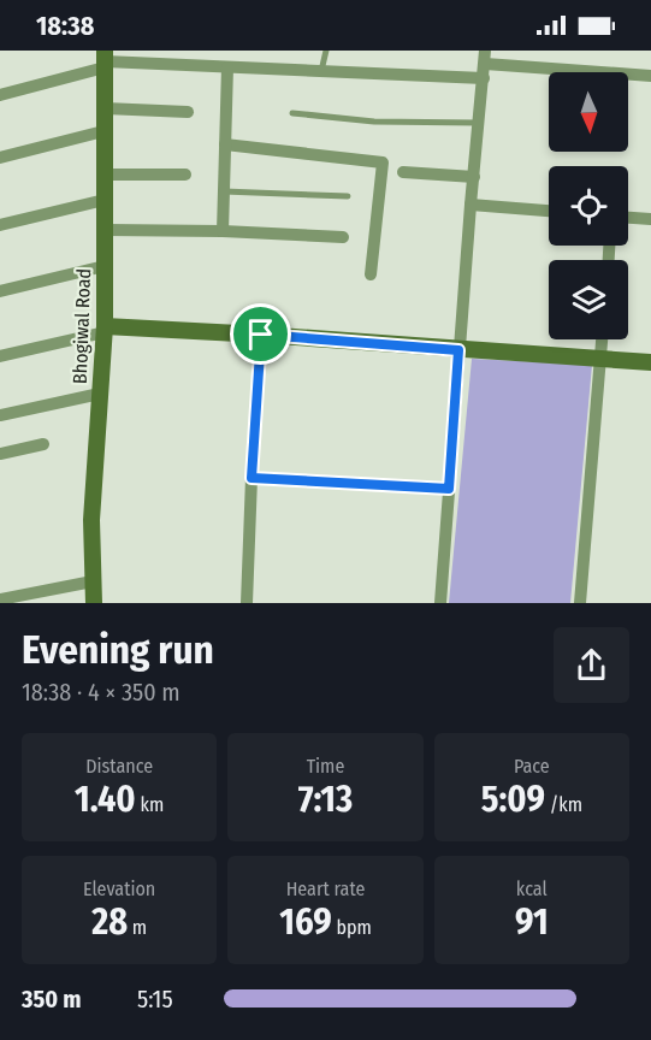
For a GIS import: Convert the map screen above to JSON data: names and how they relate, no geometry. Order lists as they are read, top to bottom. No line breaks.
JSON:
{"streets":{"street":["Bhogiwal Road"]},"north":"bottom","page":{"status":"18:38","heading":["Evening run","18:38 · 4 × 350 m"],"stats":[["Distance","1.40 km"],["Time","7:13"],["Pace","5:09 /km"],["Elevation","28 m"],["Heart rate","169 bpm"],["kcal","91"]],"list":[{"name":"350 m","note":"5:15"}]}}
